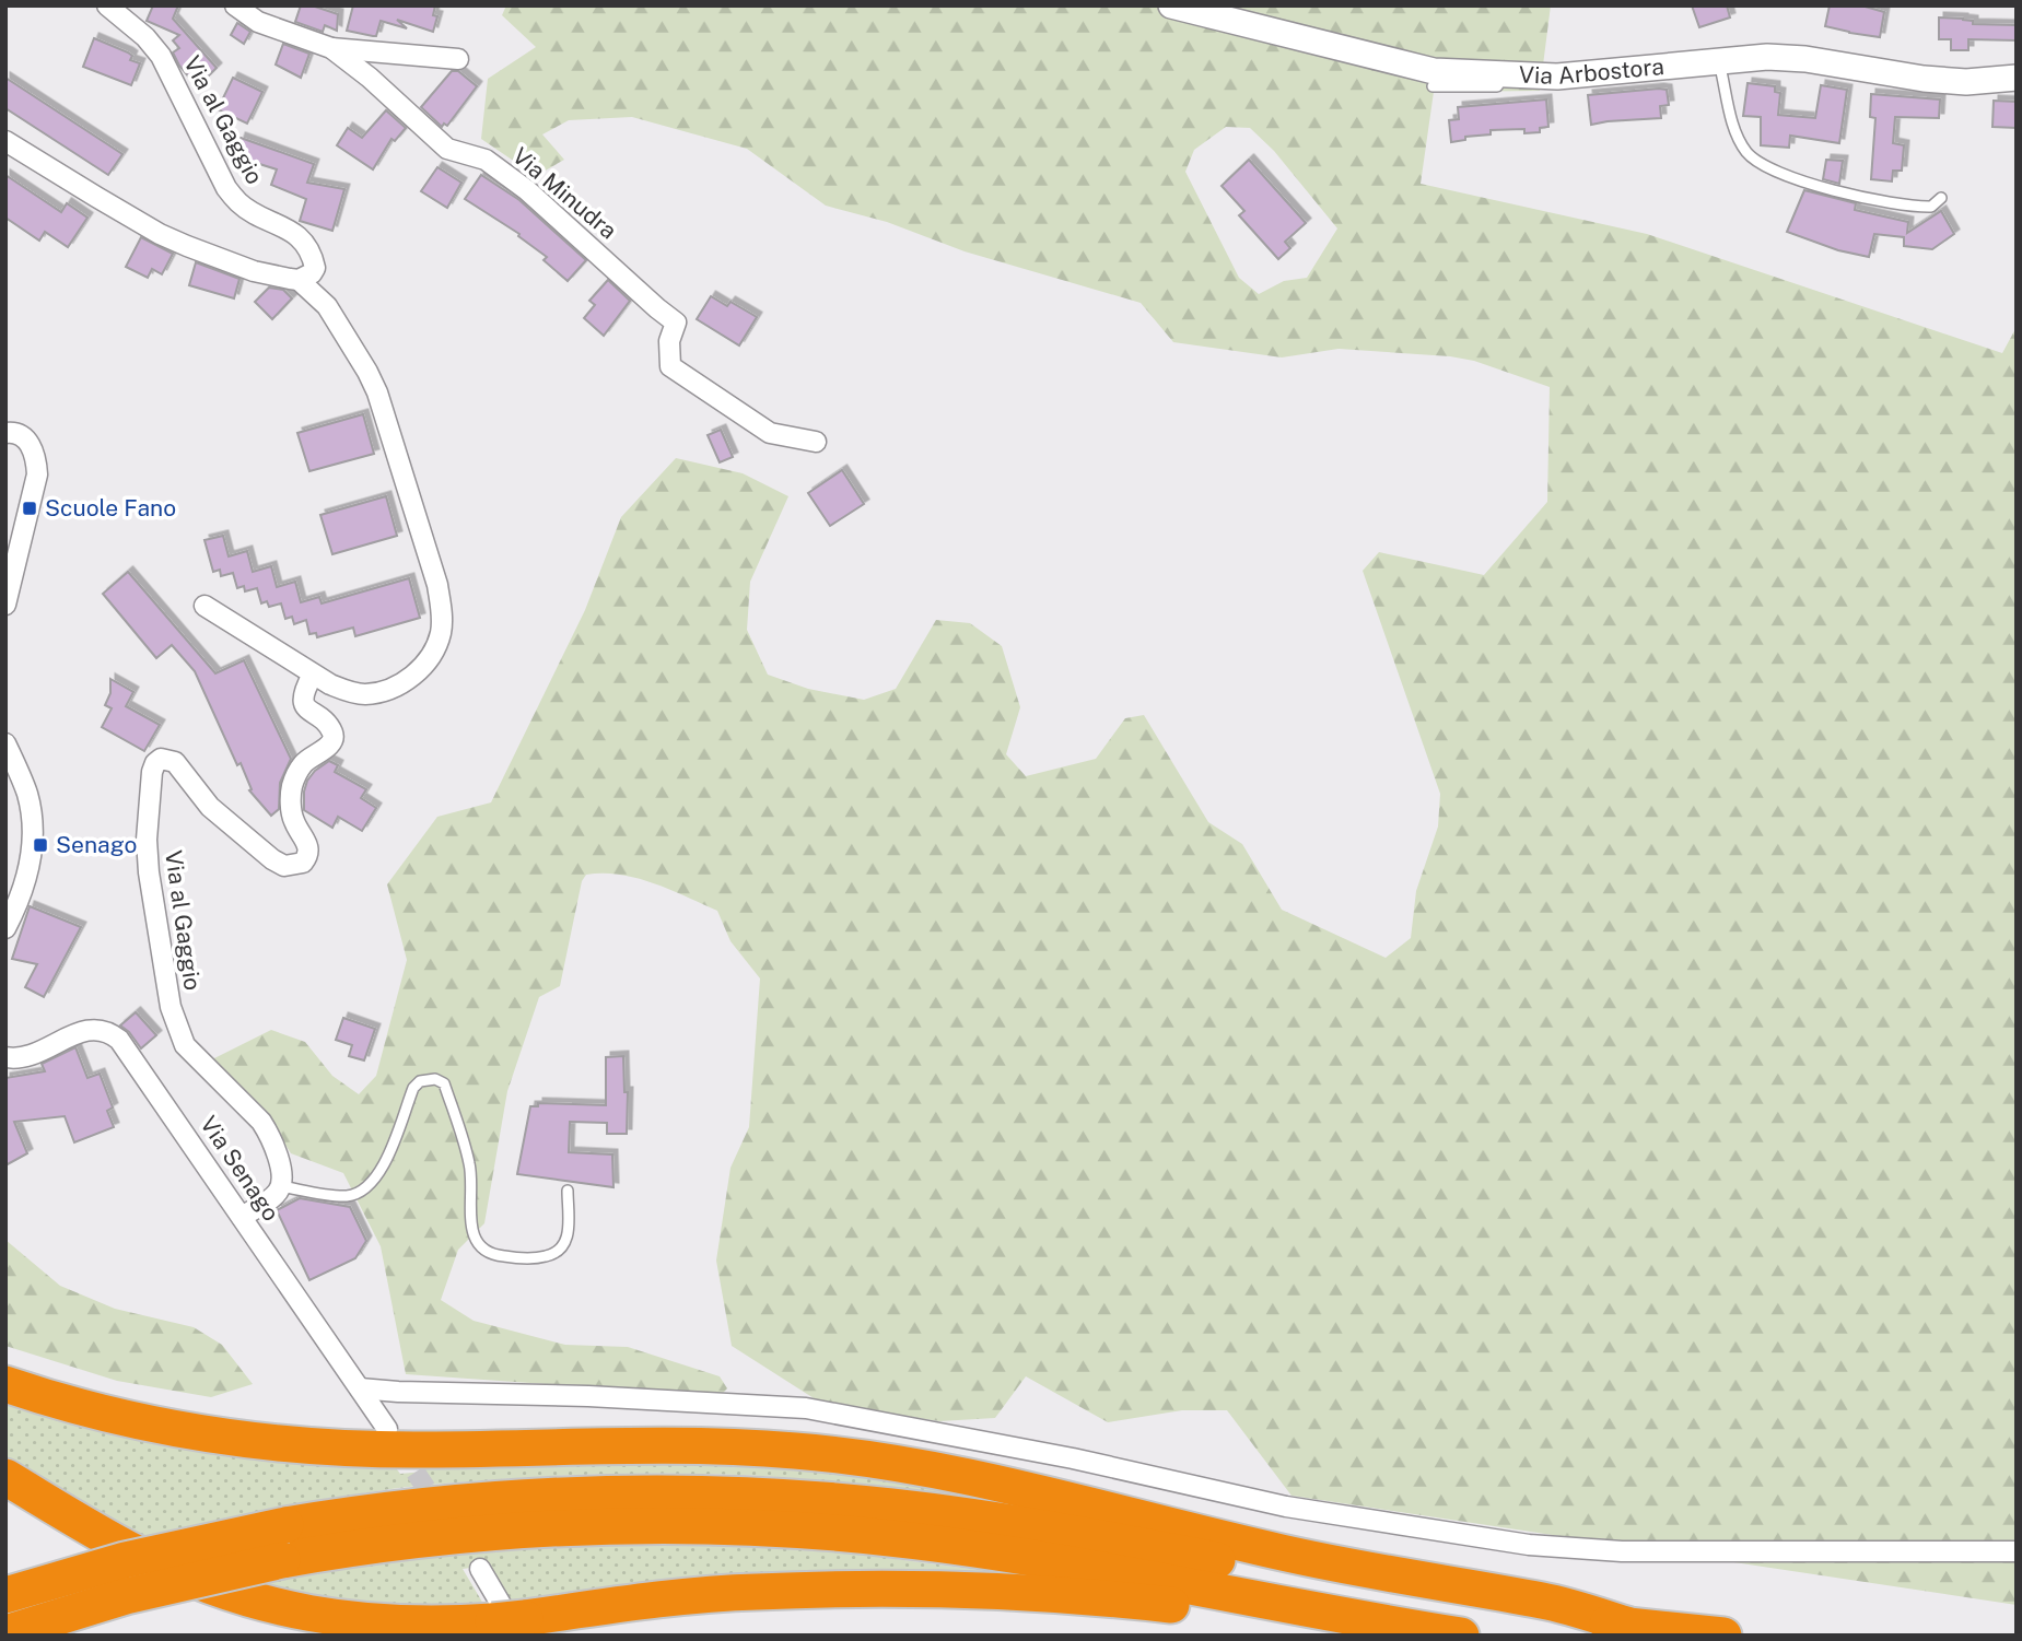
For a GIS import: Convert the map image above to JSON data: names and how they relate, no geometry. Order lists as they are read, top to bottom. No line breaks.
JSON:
{"streets":{"street":["Via Arbostora","Via al Gaggio","Via Minudra","Via Senago"]},"places":{"transit":["Scuole Fano","Senago"]}}
